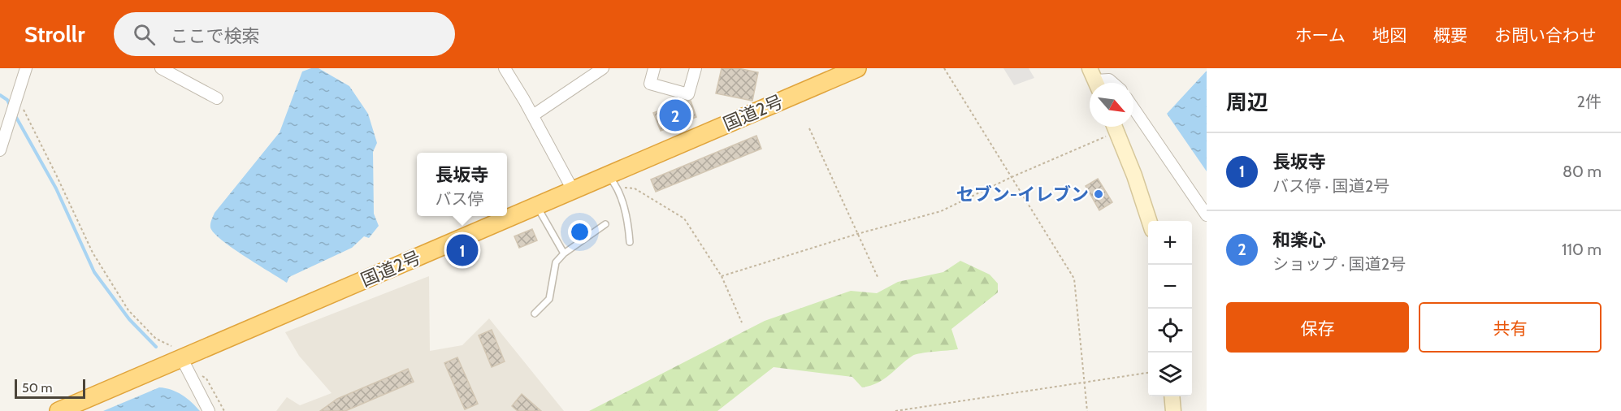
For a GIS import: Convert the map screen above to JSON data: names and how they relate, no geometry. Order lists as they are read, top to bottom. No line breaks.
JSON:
{"streets":{"highway":["国道2号"]},"places":["セブン-イレブン"],"scale_bar":"50 m","north":"bottom right","page":{"header":"Strollr","search":"ここで検索","nav":["ホーム","地図","概要","お問い合わせ"],"heading":["周辺","2件"],"pins":["2","1"],"list":[{"mark":"1","name":"長坂寺","note":"バス停 · 国道2号","value":"80 m"},{"mark":"2","name":"和楽心","note":"ショップ · 国道2号","value":"110 m"}],"popup":["長坂寺","バス停"],"map_buttons":["+","−"],"buttons":["保存","共有"],"scale":"50 m"}}
